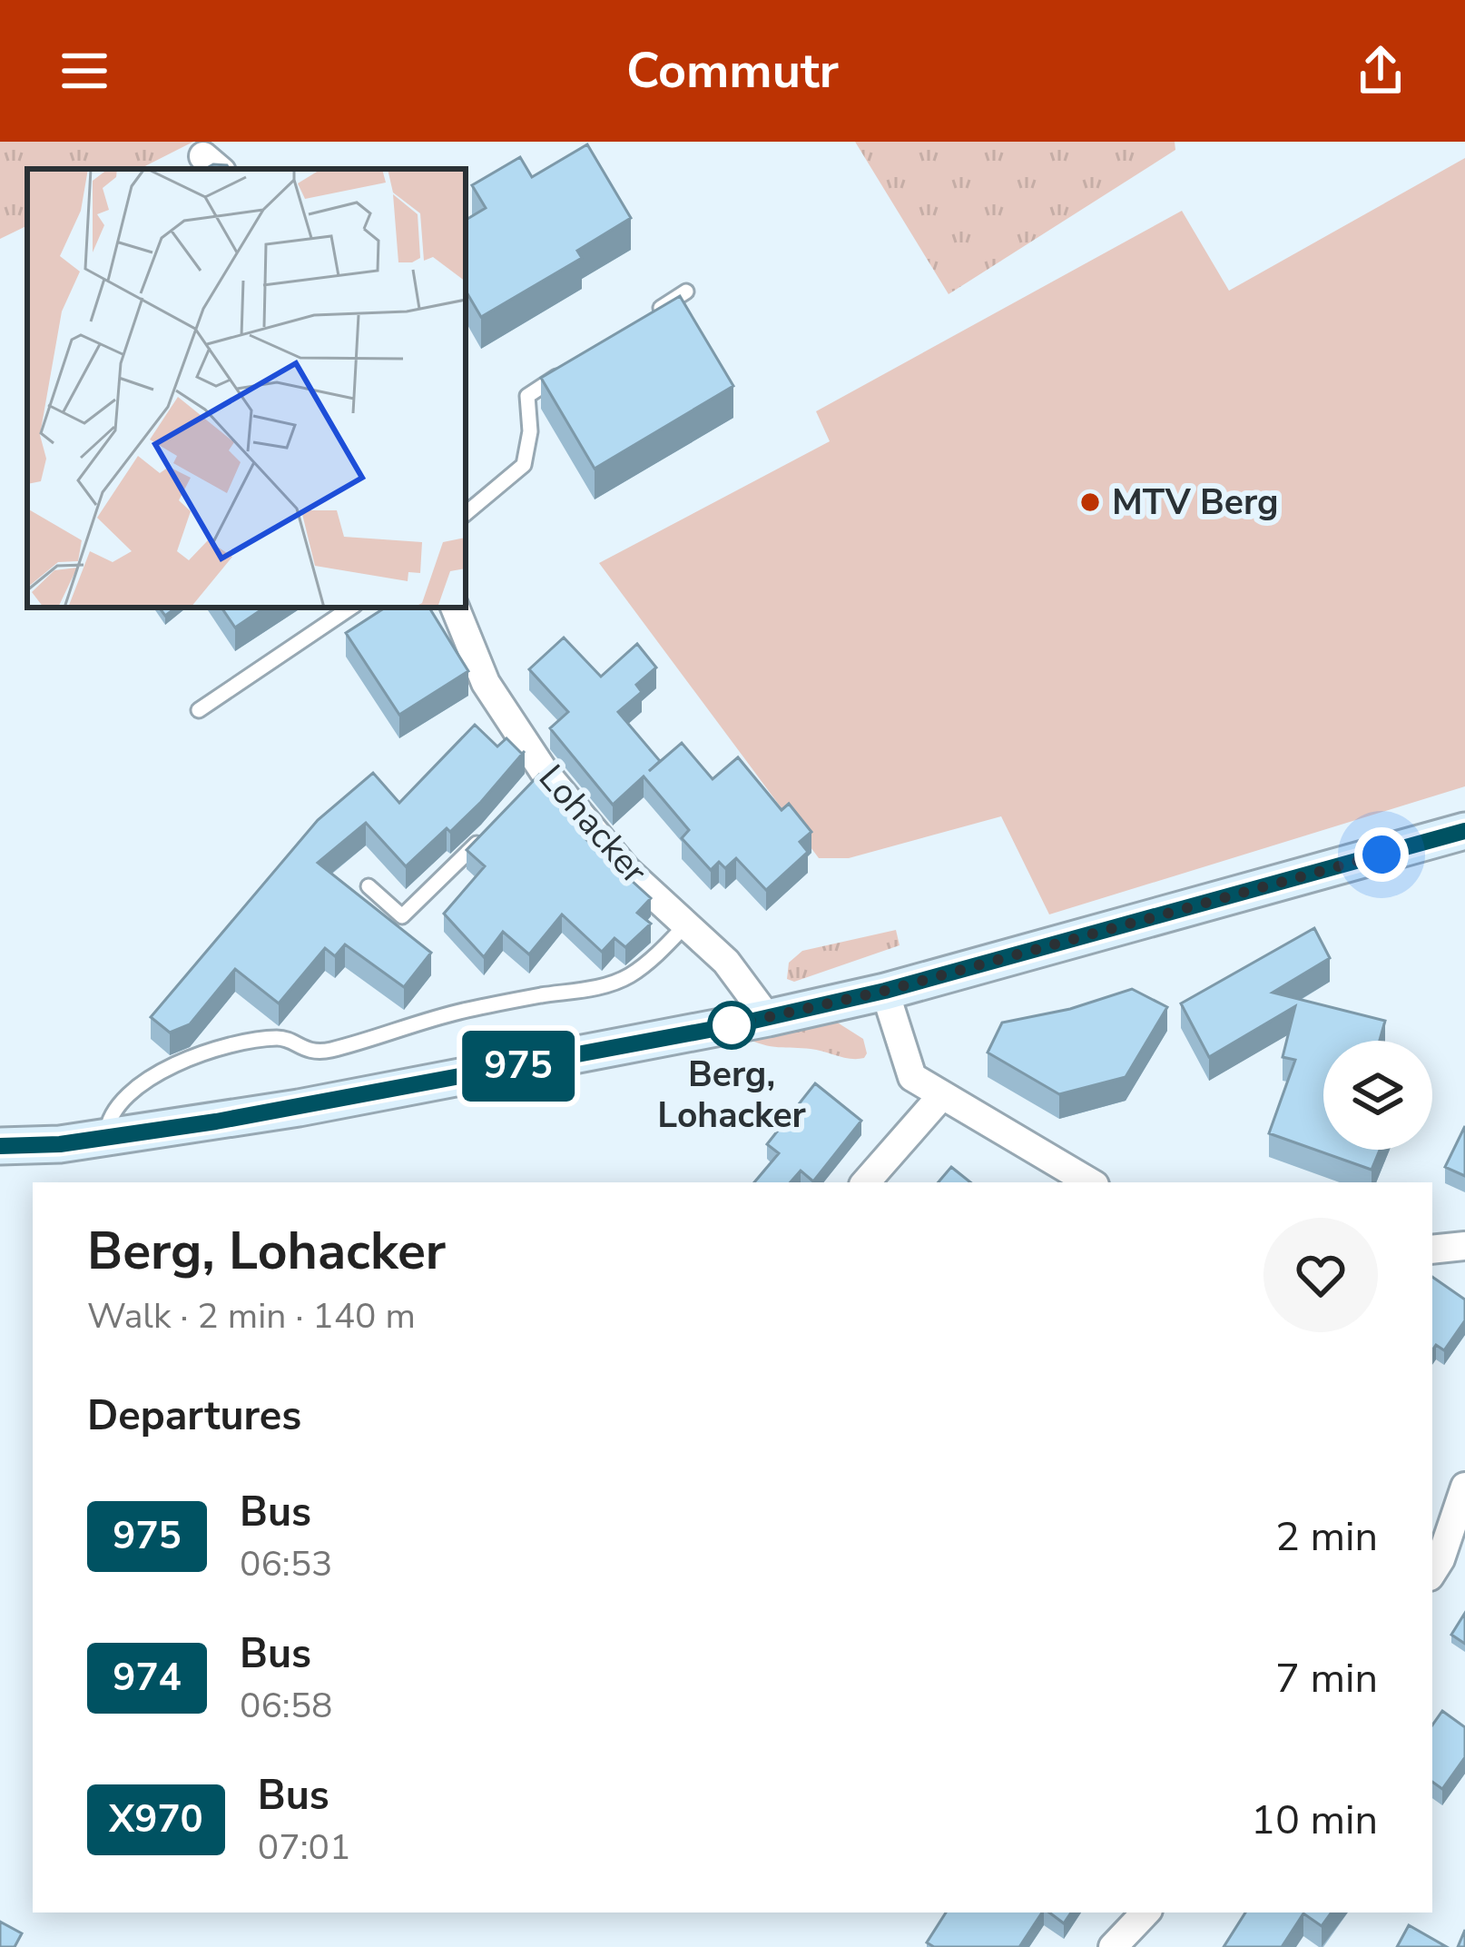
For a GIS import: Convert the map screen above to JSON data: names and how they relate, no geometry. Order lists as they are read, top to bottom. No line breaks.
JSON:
{"streets":{"street":["Lohacker"]},"places":["MTV Berg","Berg, Lohacker"],"lines":["bus line 975"],"page":{"header":"Commutr","on_map":"975","heading":[["Berg, Lohacker","Walk · 2 min · 140 m"],"Departures"],"list":[{"mark":"975","name":"Bus","note":"06:53","value":"2 min"},{"mark":"974","name":"Bus","note":"06:58","value":"7 min"},{"mark":"X970","name":"Bus","note":"07:01","value":"10 min"}]}}
